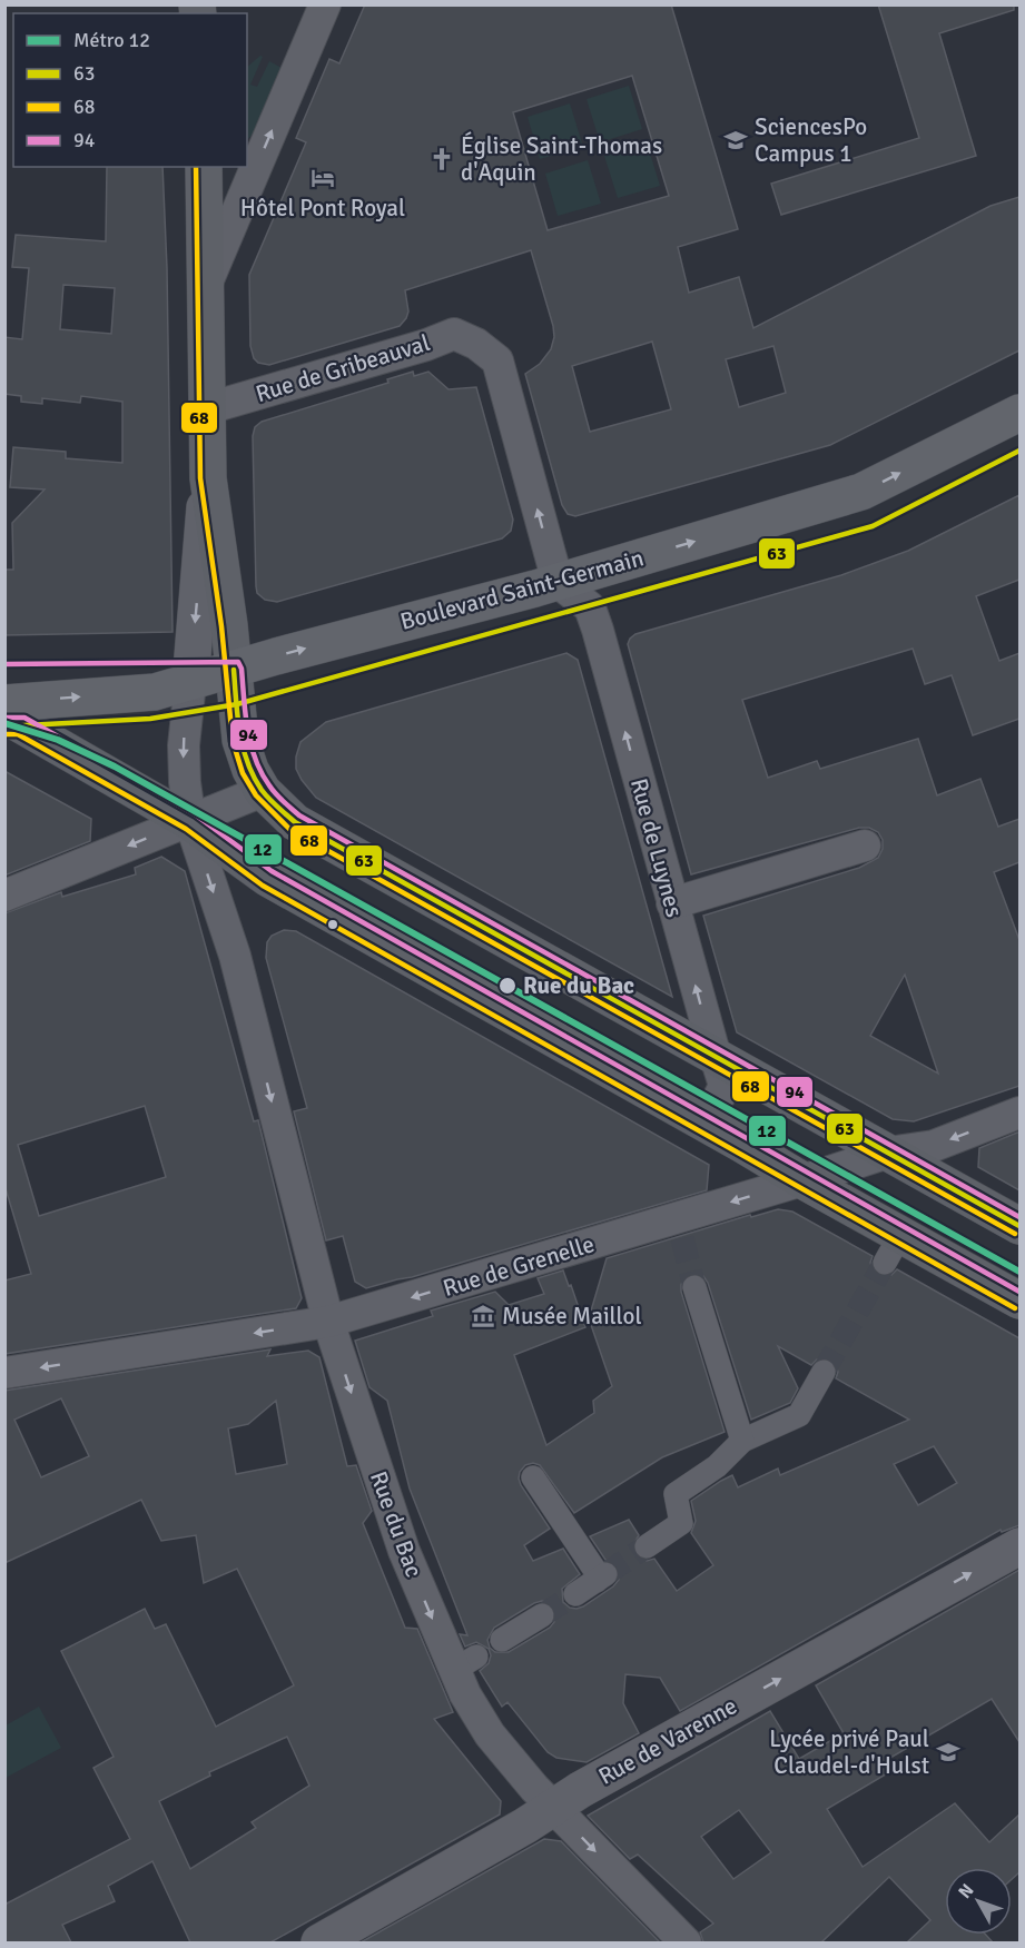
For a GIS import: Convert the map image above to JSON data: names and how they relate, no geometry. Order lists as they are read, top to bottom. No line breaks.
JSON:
{"streets":{"main road":["Boulevard Saint-Germain","Rue du Bac"],"street":["Rue de Gribeauval","Rue de Luynes","Rue de Grenelle","Rue de Varenne"]},"crossings":[["Rue de Gribeauval","Boulevard Saint-Germain"],["Rue de Gribeauval","Rue de Luynes"],["Rue de Gribeauval","Rue du Bac"],["Boulevard Saint-Germain","Rue de Luynes"],["Boulevard Saint-Germain","Rue du Bac"],["Rue de Luynes","Rue du Bac"],["Rue de Grenelle","Rue du Bac"],["Rue du Bac","Rue de Varenne"]],"one_way":["Boulevard Saint-Germain","Rue de Luynes","Rue de Grenelle","Rue du Bac","Rue de Varenne"],"places":{"school or university":["SciencesPo Campus 1","Lycée privé Paul Claudel-d'Hulst"],"church":["Église Saint-Thomas d'Aquin"],"hotel":["Hôtel Pont Royal"],"other":["Rue du Bac"],"museum":["Musée Maillol"]},"lines":["transit line 68","transit line 63","transit line 94","metro line 12"],"legend":["Métro 12","63","68","94"],"north":"top left"}
